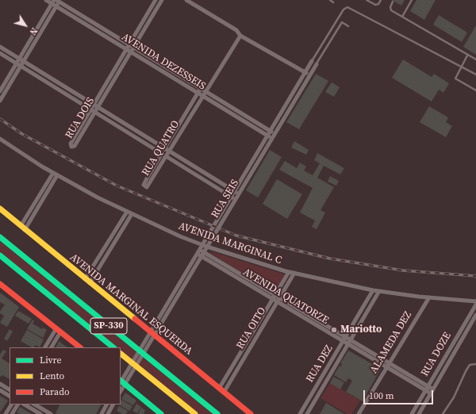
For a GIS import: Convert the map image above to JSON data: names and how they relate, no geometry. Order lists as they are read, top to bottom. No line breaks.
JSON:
{"streets":{"main road":["AVENIDA MARGINAL ESQUERDA","SP-330"],"street":["AVENIDA DEZESSEIS","RUA DOIS","RUA QUATRO","RUA SEIS","AVENIDA MARGINAL C","AVENIDA QUATORZE","RUA OITO","ALAMEDA DEZ","RUA DOZE","RUA DEZ"]},"crossings":[["AVENIDA DEZESSEIS","RUA DOIS"],["AVENIDA DEZESSEIS","RUA QUATRO"],["AVENIDA DEZESSEIS","RUA SEIS"],["RUA SEIS","AVENIDA MARGINAL C"],["RUA SEIS","AVENIDA QUATORZE"],["RUA SEIS","AVENIDA MARGINAL ESQUERDA"],["AVENIDA MARGINAL C","RUA OITO"],["AVENIDA MARGINAL C","ALAMEDA DEZ"],["AVENIDA MARGINAL C","RUA DEZ"],["AVENIDA QUATORZE","RUA OITO"],["AVENIDA QUATORZE","ALAMEDA DEZ"],["AVENIDA QUATORZE","RUA DOZE"],["AVENIDA QUATORZE","RUA DEZ"],["AVENIDA MARGINAL ESQUERDA","RUA OITO"]],"places":["Mariotto"],"legend":["Livre","Lento","Parado"],"scale_bar":"100 m","north":"bottom right"}
